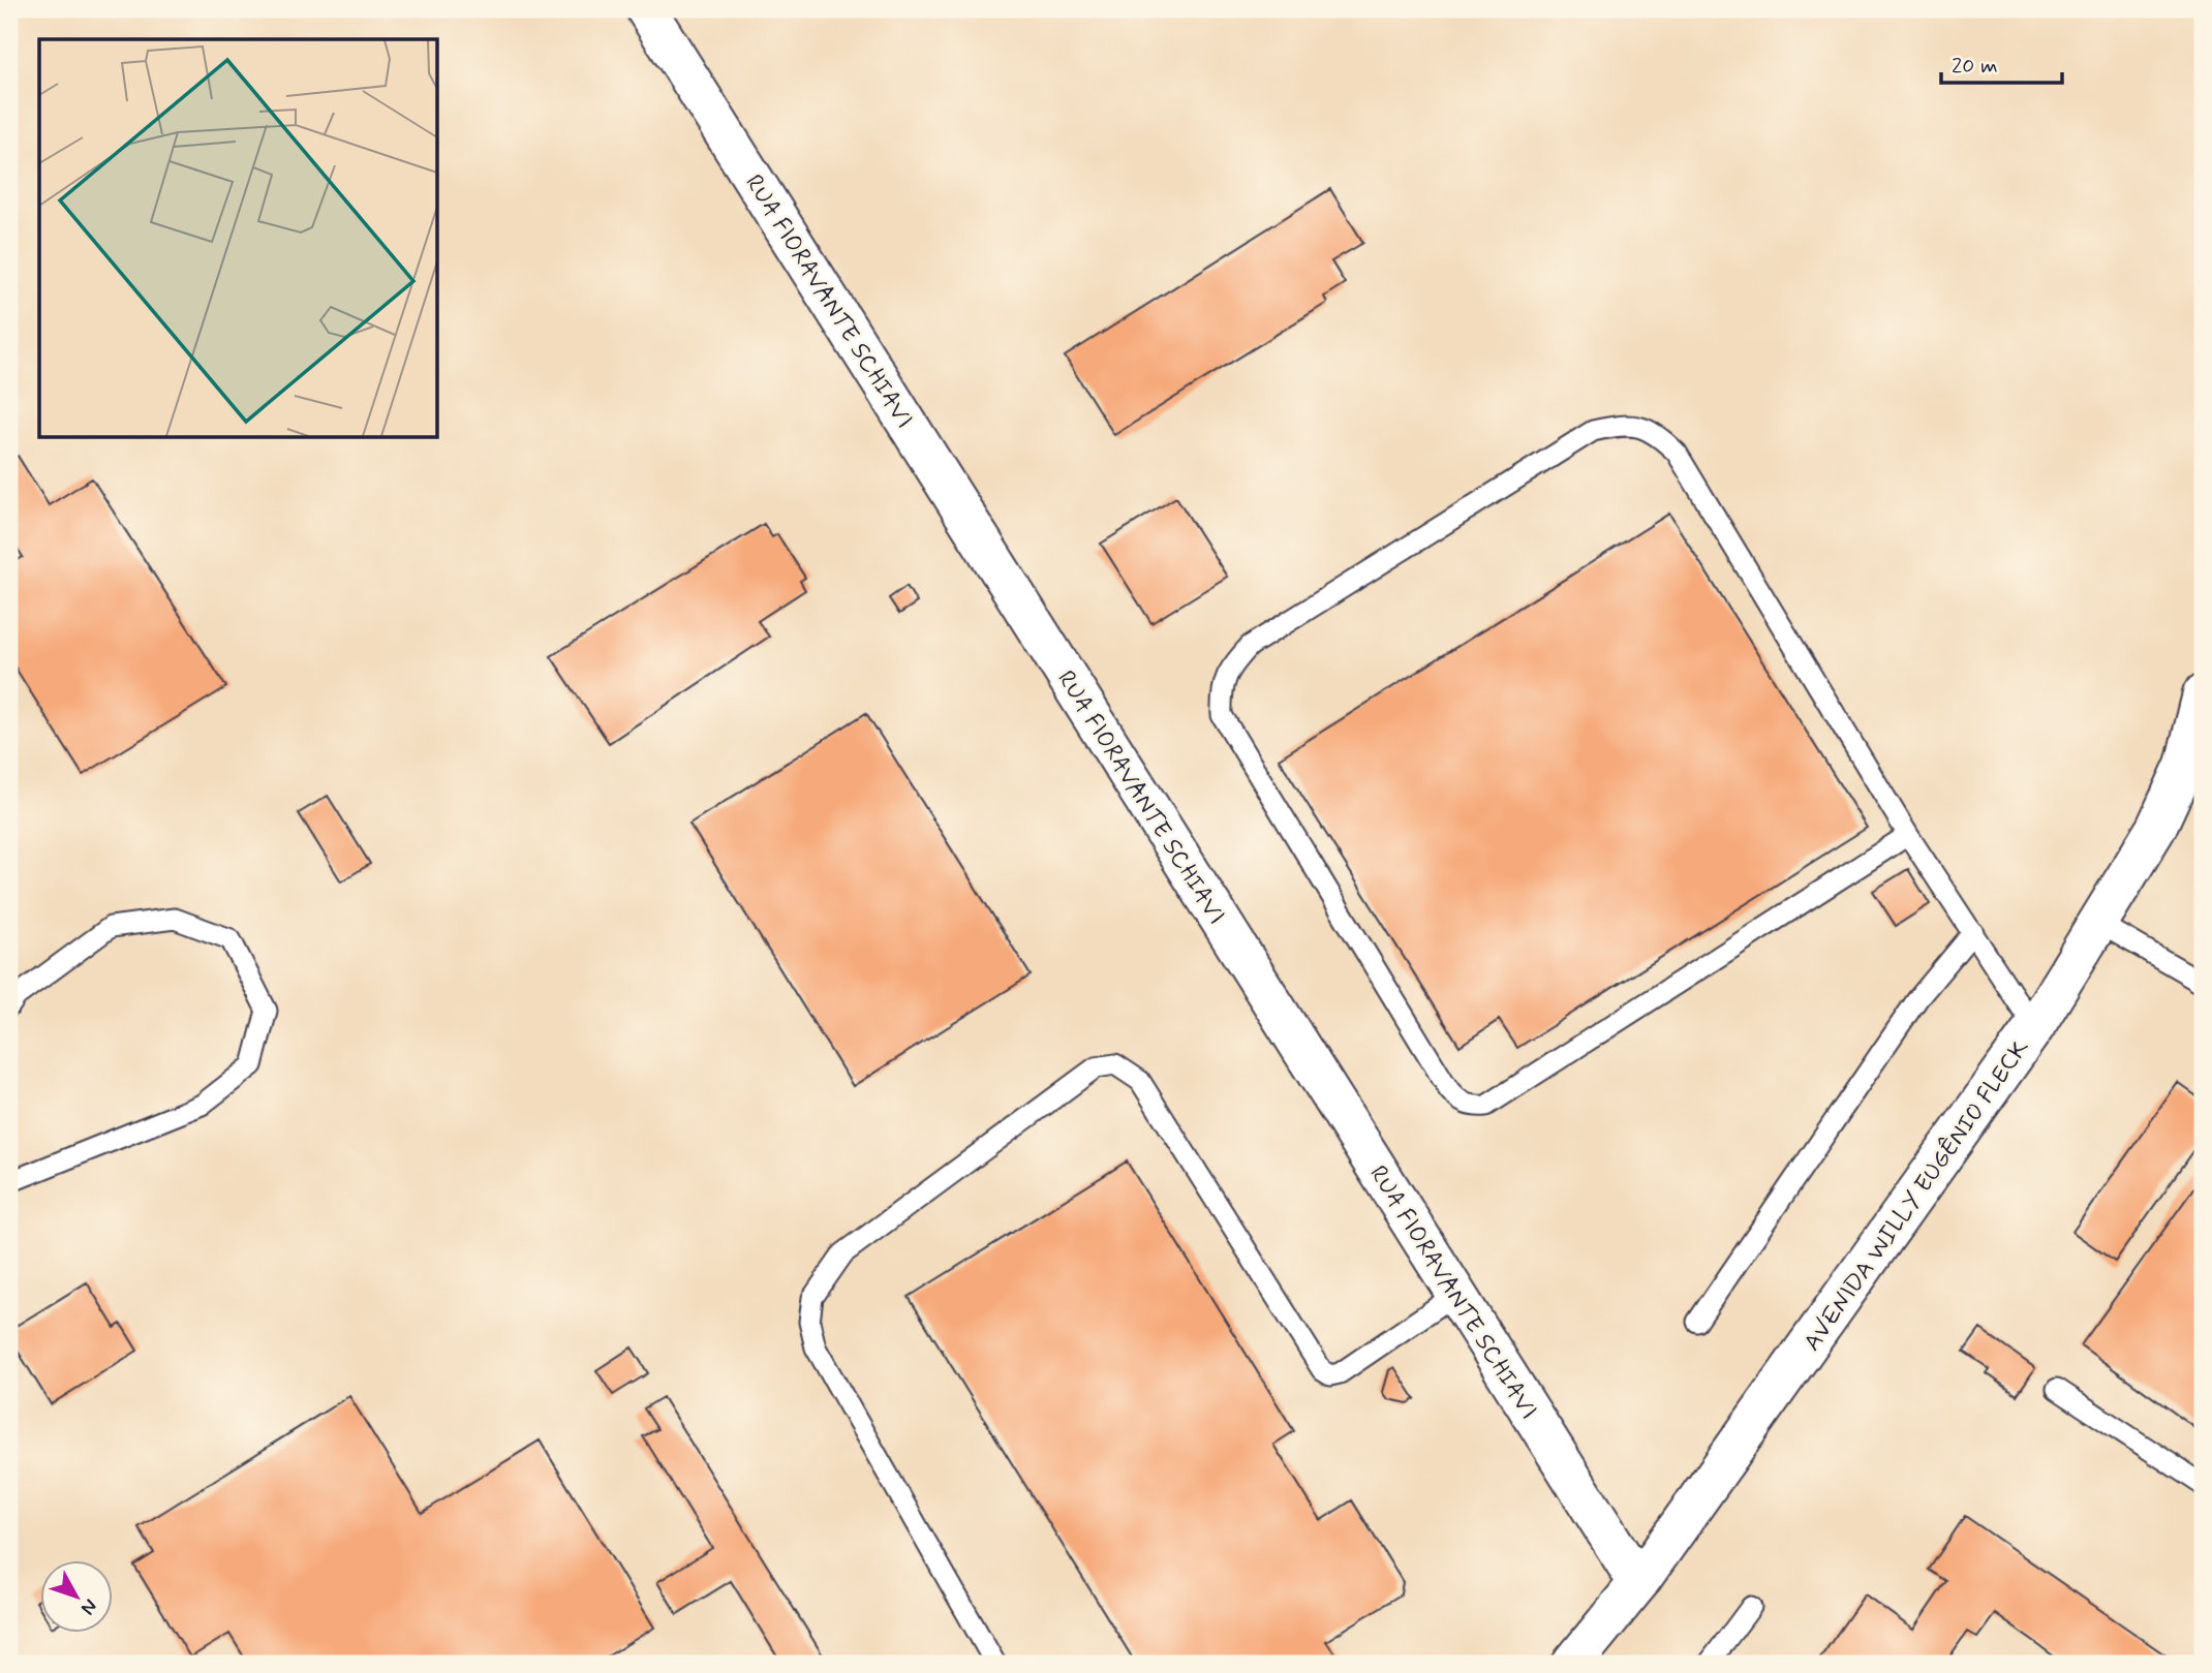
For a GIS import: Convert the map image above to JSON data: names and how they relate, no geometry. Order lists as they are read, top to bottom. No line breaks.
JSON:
{"streets":{"street":["RUA FIORAVANTE SCHIAVI","AVENIDA WILLY EUGÊNIO FLECK"]},"crossings":[["RUA FIORAVANTE SCHIAVI","AVENIDA WILLY EUGÊNIO FLECK"]],"scale_bar":"20 m","north":"bottom right"}
